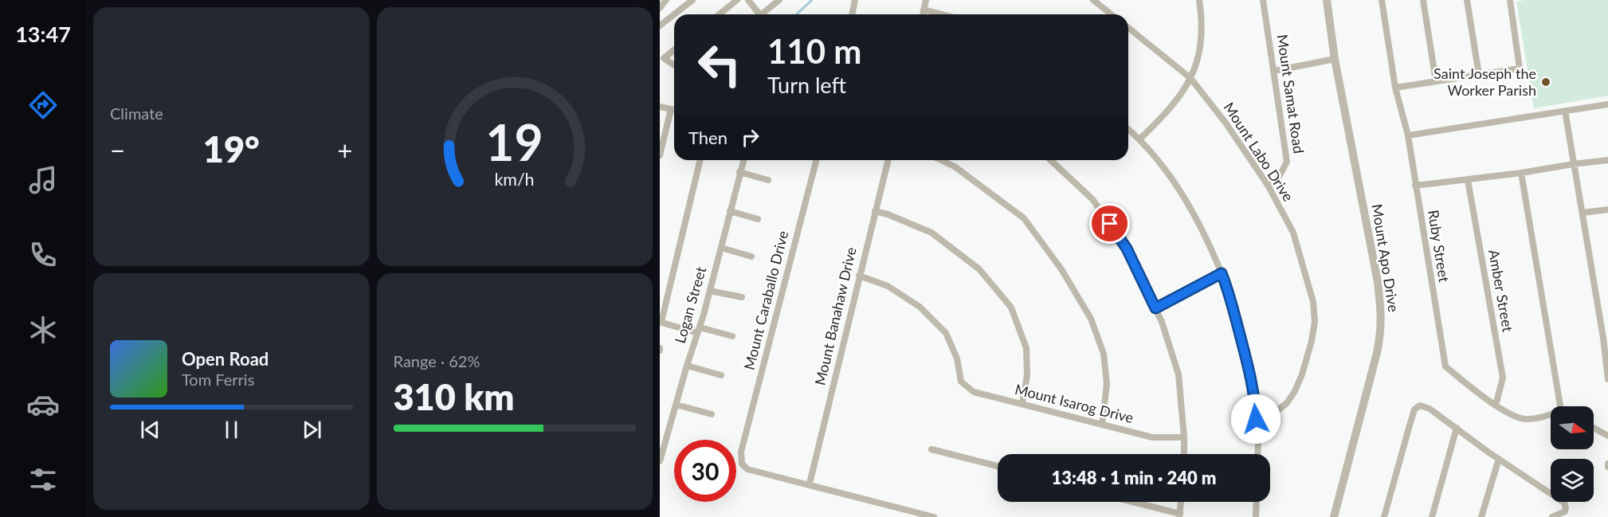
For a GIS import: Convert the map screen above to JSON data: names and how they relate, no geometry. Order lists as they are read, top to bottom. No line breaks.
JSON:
{"streets":{"street":["Mount Samat Road","Mount Labo Drive","Ruby Street","Mount Apo Drive","Amber Street","Mount Caraballo Drive","Logan Street","Mount Banahaw Drive","Mount Isarog Drive"]},"crossings":[["Mount Samat Road","Mount Labo Drive"],["Ruby Street","Amber Street"],["Mount Caraballo Drive","Mount Banahaw Drive"],["Mount Banahaw Drive","Mount Isarog Drive"]],"places":["Saint Joseph the Worker Parish"],"north":"right","page":{"tabs":"13:47","tile":["Climate",["Range · 62%","310 km"]],"turn":["110 m","Turn left"],"then":"Then","heat":["−","19°","+"],"song":["Open Road","Tom Ferris"],"limit":"30","trip":"13:48 · 1 min · 240 m","gauge":["19","km/h"]}}
